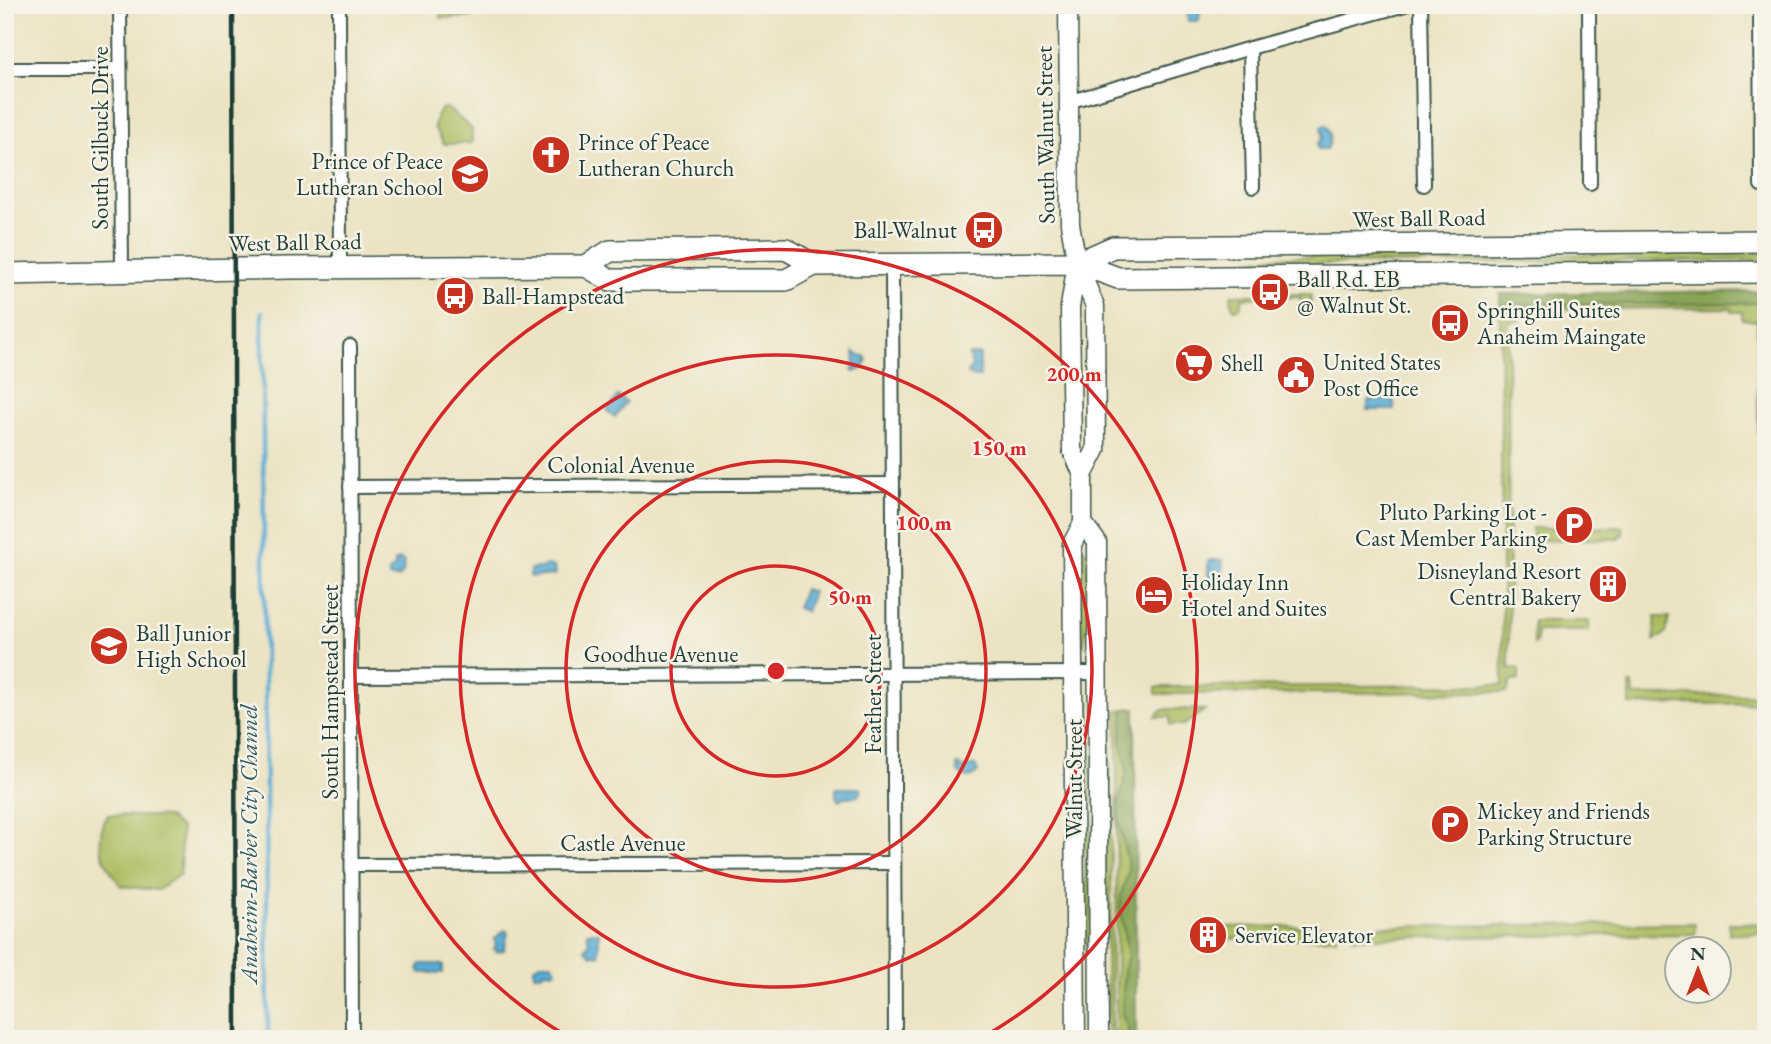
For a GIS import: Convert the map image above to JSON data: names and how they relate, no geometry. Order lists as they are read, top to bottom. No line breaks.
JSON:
{"streets":{"main road":["West Ball Road"],"street":["South Walnut Street","South Gilbuck Drive","Colonial Avenue","Goodhue Avenue","South Hampstead Street","Feather Street","Walnut Street","Castle Avenue"]},"crossings":[["South Walnut Street","West Ball Road"],["South Walnut Street","Walnut Street"],["South Gilbuck Drive","West Ball Road"],["West Ball Road","Feather Street"],["West Ball Road","Walnut Street"],["Colonial Avenue","South Hampstead Street"],["Colonial Avenue","Feather Street"],["Goodhue Avenue","South Hampstead Street"],["Goodhue Avenue","Feather Street"],["Goodhue Avenue","Walnut Street"],["South Hampstead Street","Castle Avenue"],["Feather Street","Castle Avenue"]],"water":["Anaheim-Barber City Channel"],"places":{"church":["Prince of Peace Lutheran Church"],"school or university":["Prince of Peace Lutheran School","Ball Junior High School"],"bus stop":["Ball-Walnut","Ball Rd. EB @ Walnut St.","Ball-Hampstead","Springhill Suites Anaheim Maingate"],"supermarket":["Shell"],"public building":["United States Post Office"],"parking":["Pluto Parking Lot - Cast Member Parking","Mickey and Friends Parking Structure"],"building":["Disneyland Resort Central Bakery","Service Elevator"],"hotel":["Holiday Inn Hotel and Suites"]},"north":"top","rings":["200 m","150 m","100 m","50 m"]}
